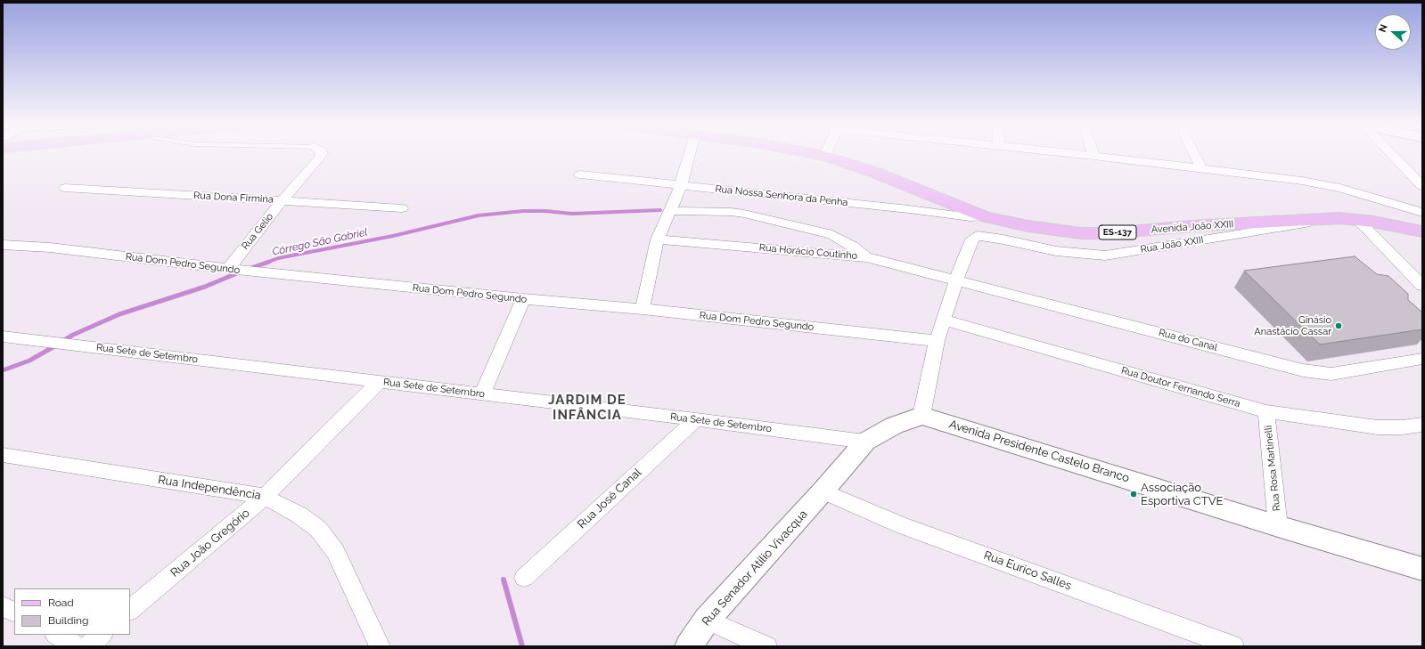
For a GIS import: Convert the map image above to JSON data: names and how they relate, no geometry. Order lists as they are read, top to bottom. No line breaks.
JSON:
{"streets":{"main road":["Avenida João XXIII","ES-137"],"street":["Rua Nossa Senhora da Penha","Rua Dona Firmina","Rua Gelio","Rua João XXIII","Rua Horácio Coutinho","Rua Dom Pedro Segundo","Rua do Canal","Rua Sete de Setembro","Rua Doutor Fernando Serra","Avenida Presidente Castelo Branco","Rua Rosa Martinelli","Rua Independência","Rua José Canal","Rua João Gregório","Rua Senador Atilio Vivacqua","Rua Eurico Salles"]},"crossings":[["Rua Nossa Senhora da Penha","Avenida João XXIII"],["Rua Dona Firmina","Rua Gelio"],["Avenida João XXIII","ES-137"],["Avenida João XXIII","Rua João XXIII"],["Rua Gelio","Rua Dom Pedro Segundo"],["Rua João XXIII","Rua Horácio Coutinho"],["Rua João XXIII","Rua Dom Pedro Segundo"],["Rua João XXIII","Rua do Canal"],["Rua João XXIII","Rua Doutor Fernando Serra"],["Rua João XXIII","Avenida Presidente Castelo Branco"],["Rua Horácio Coutinho","Rua do Canal"],["Rua Sete de Setembro","Rua José Canal"],["Rua Sete de Setembro","Rua João Gregório"],["Rua Sete de Setembro","Rua Senador Atilio Vivacqua"],["Rua Doutor Fernando Serra","Rua Rosa Martinelli"],["Avenida Presidente Castelo Branco","Rua Rosa Martinelli"],["Rua Independência","Rua João Gregório"],["Rua Senador Atilio Vivacqua","Rua Eurico Salles"]],"districts":["JARDIM DE INFÂNCIA"],"water":["Córrego São Gabriel"],"places":["Ginásio Anastácio Cassar","Associação Esportiva CTVE"],"legend":["Road","Building"],"north":"left"}
